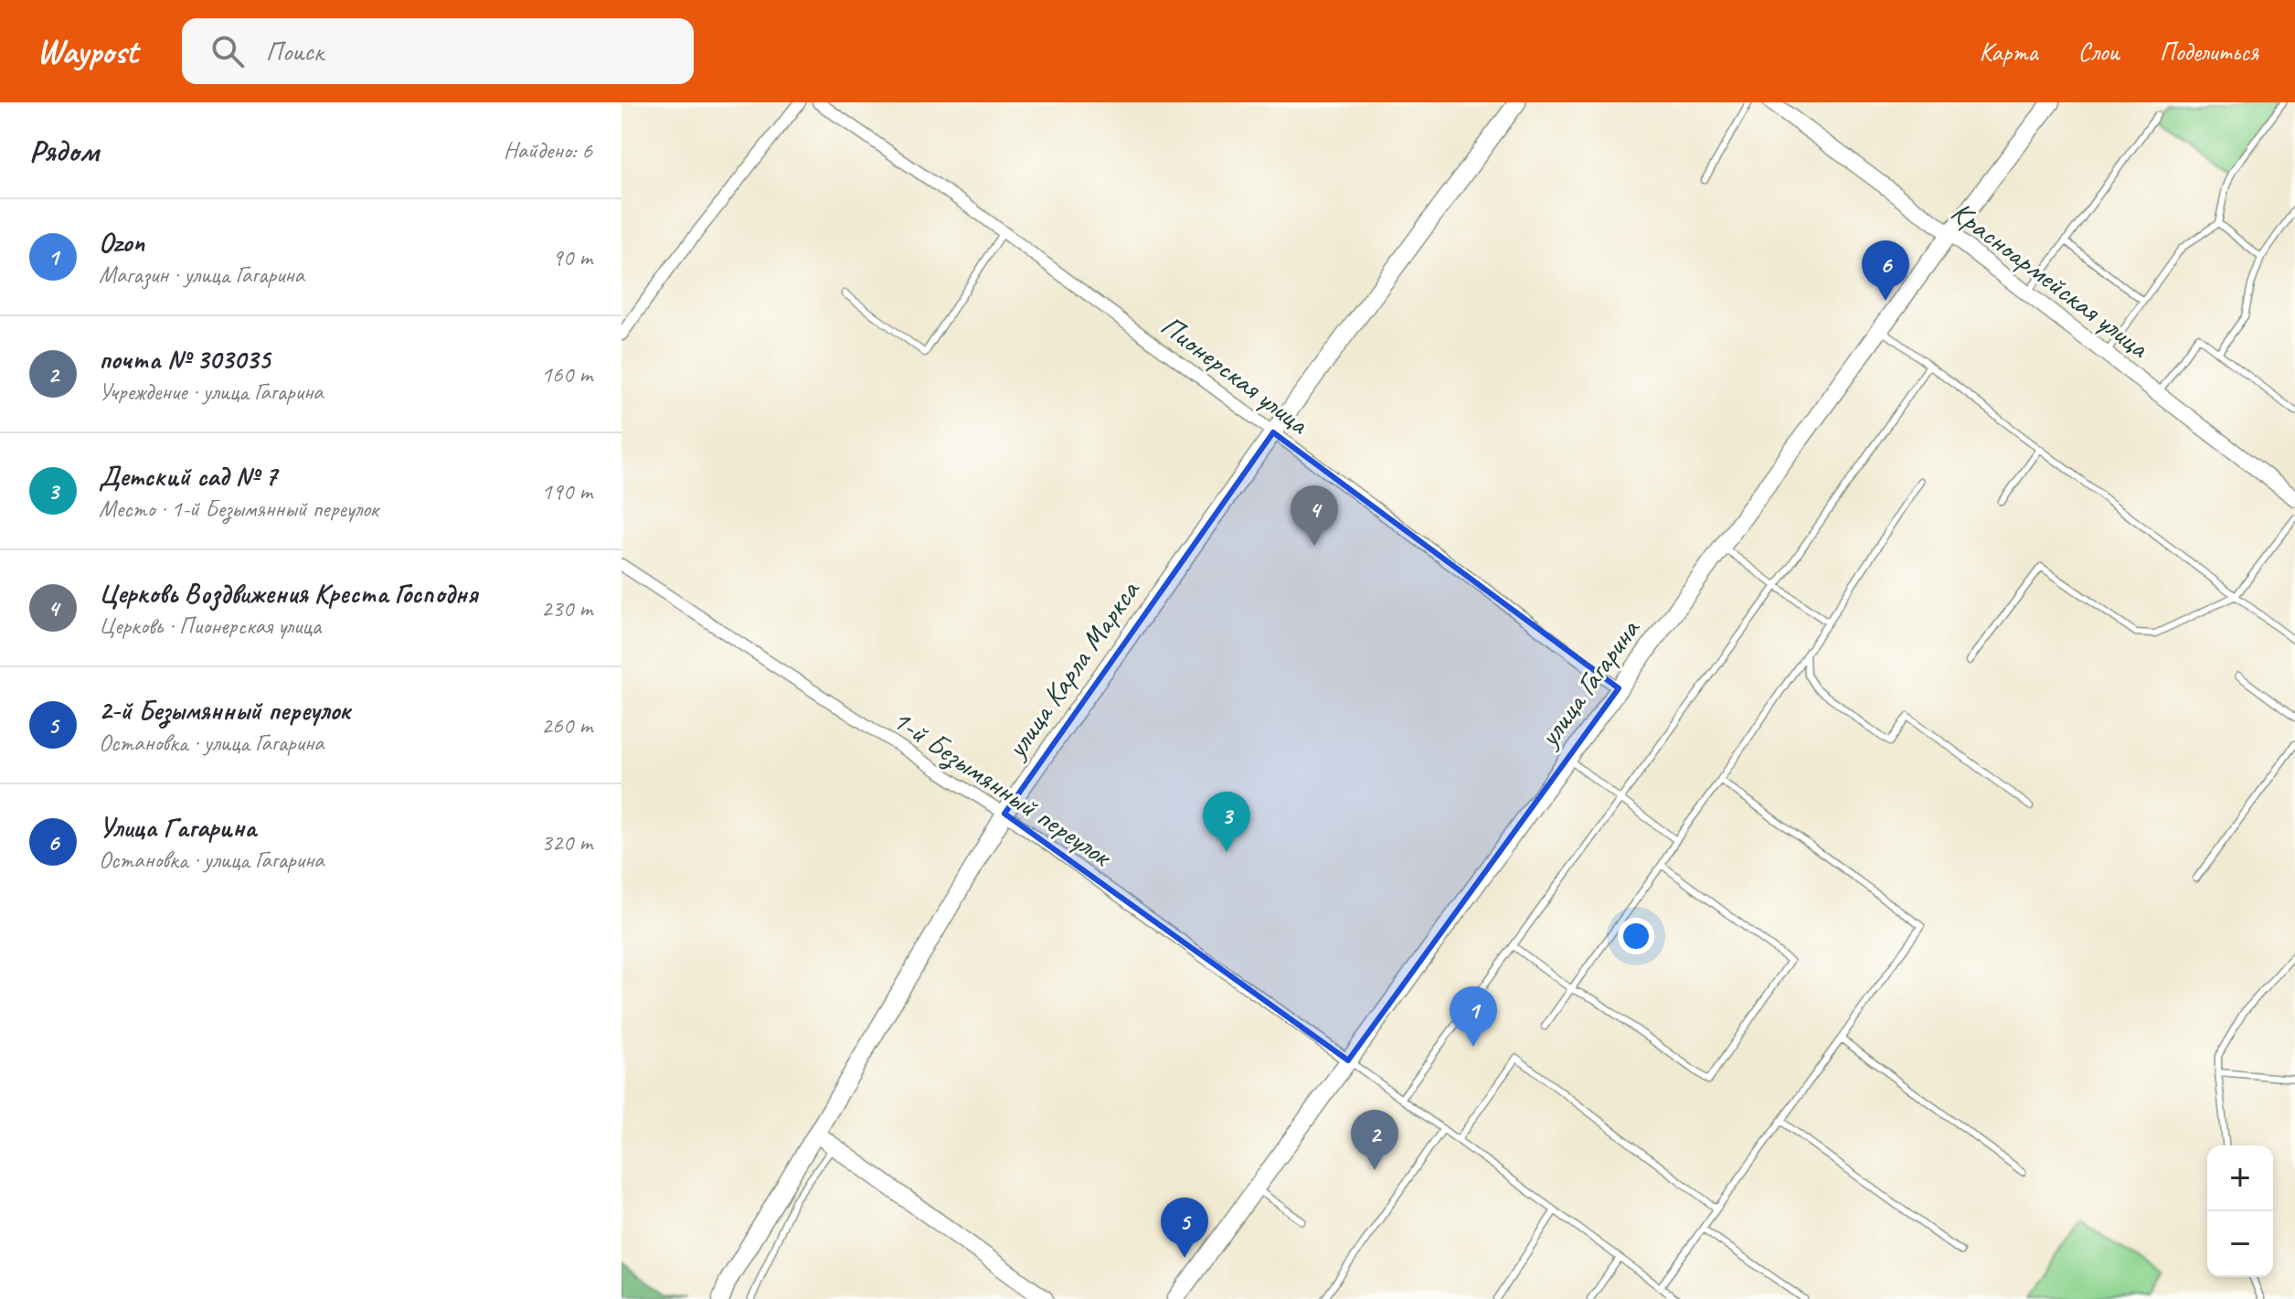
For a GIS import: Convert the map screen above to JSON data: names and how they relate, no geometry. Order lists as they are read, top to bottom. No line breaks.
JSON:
{"streets":{"main road":["улица Карла Маркса","улица Гагарина"],"street":["Красноармейская улица","Пионерская улица","1-й Безымянный переулок"]},"crossings":[["Красноармейская улица","улица Гагарина"],["Пионерская улица","улица Карла Маркса"],["Пионерская улица","улица Гагарина"],["улица Карла Маркса","1-й Безымянный переулок"],["улица Гагарина","1-й Безымянный переулок"]],"page":{"header":"Waypost","search":"Поиск","nav":["Карта","Слои","Поделиться"],"heading":["Рядом","Найдено: 6"],"list":[{"mark":"1","name":"Ozon","note":"Магазин · улица Гагарина","value":"90 m"},{"mark":"2","name":"почта № 303035","note":"Учреждение · улица Гагарина","value":"160 m"},{"mark":"3","name":"Детский сад № 7","note":"Место · 1-й Безымянный переулок","value":"190 m"},{"mark":"4","name":"Церковь Воздвижения Креста Господня","note":"Церковь · Пионерская улица","value":"230 m"},{"mark":"5","name":"2-й Безымянный переулок","note":"Остановка · улица Гагарина","value":"260 m"},{"mark":"6","name":"Улица Гагарина","note":"Остановка · улица Гагарина","value":"320 m"}],"pins":["6","4","3","1","2","5"],"map_buttons":["+","−"]}}
